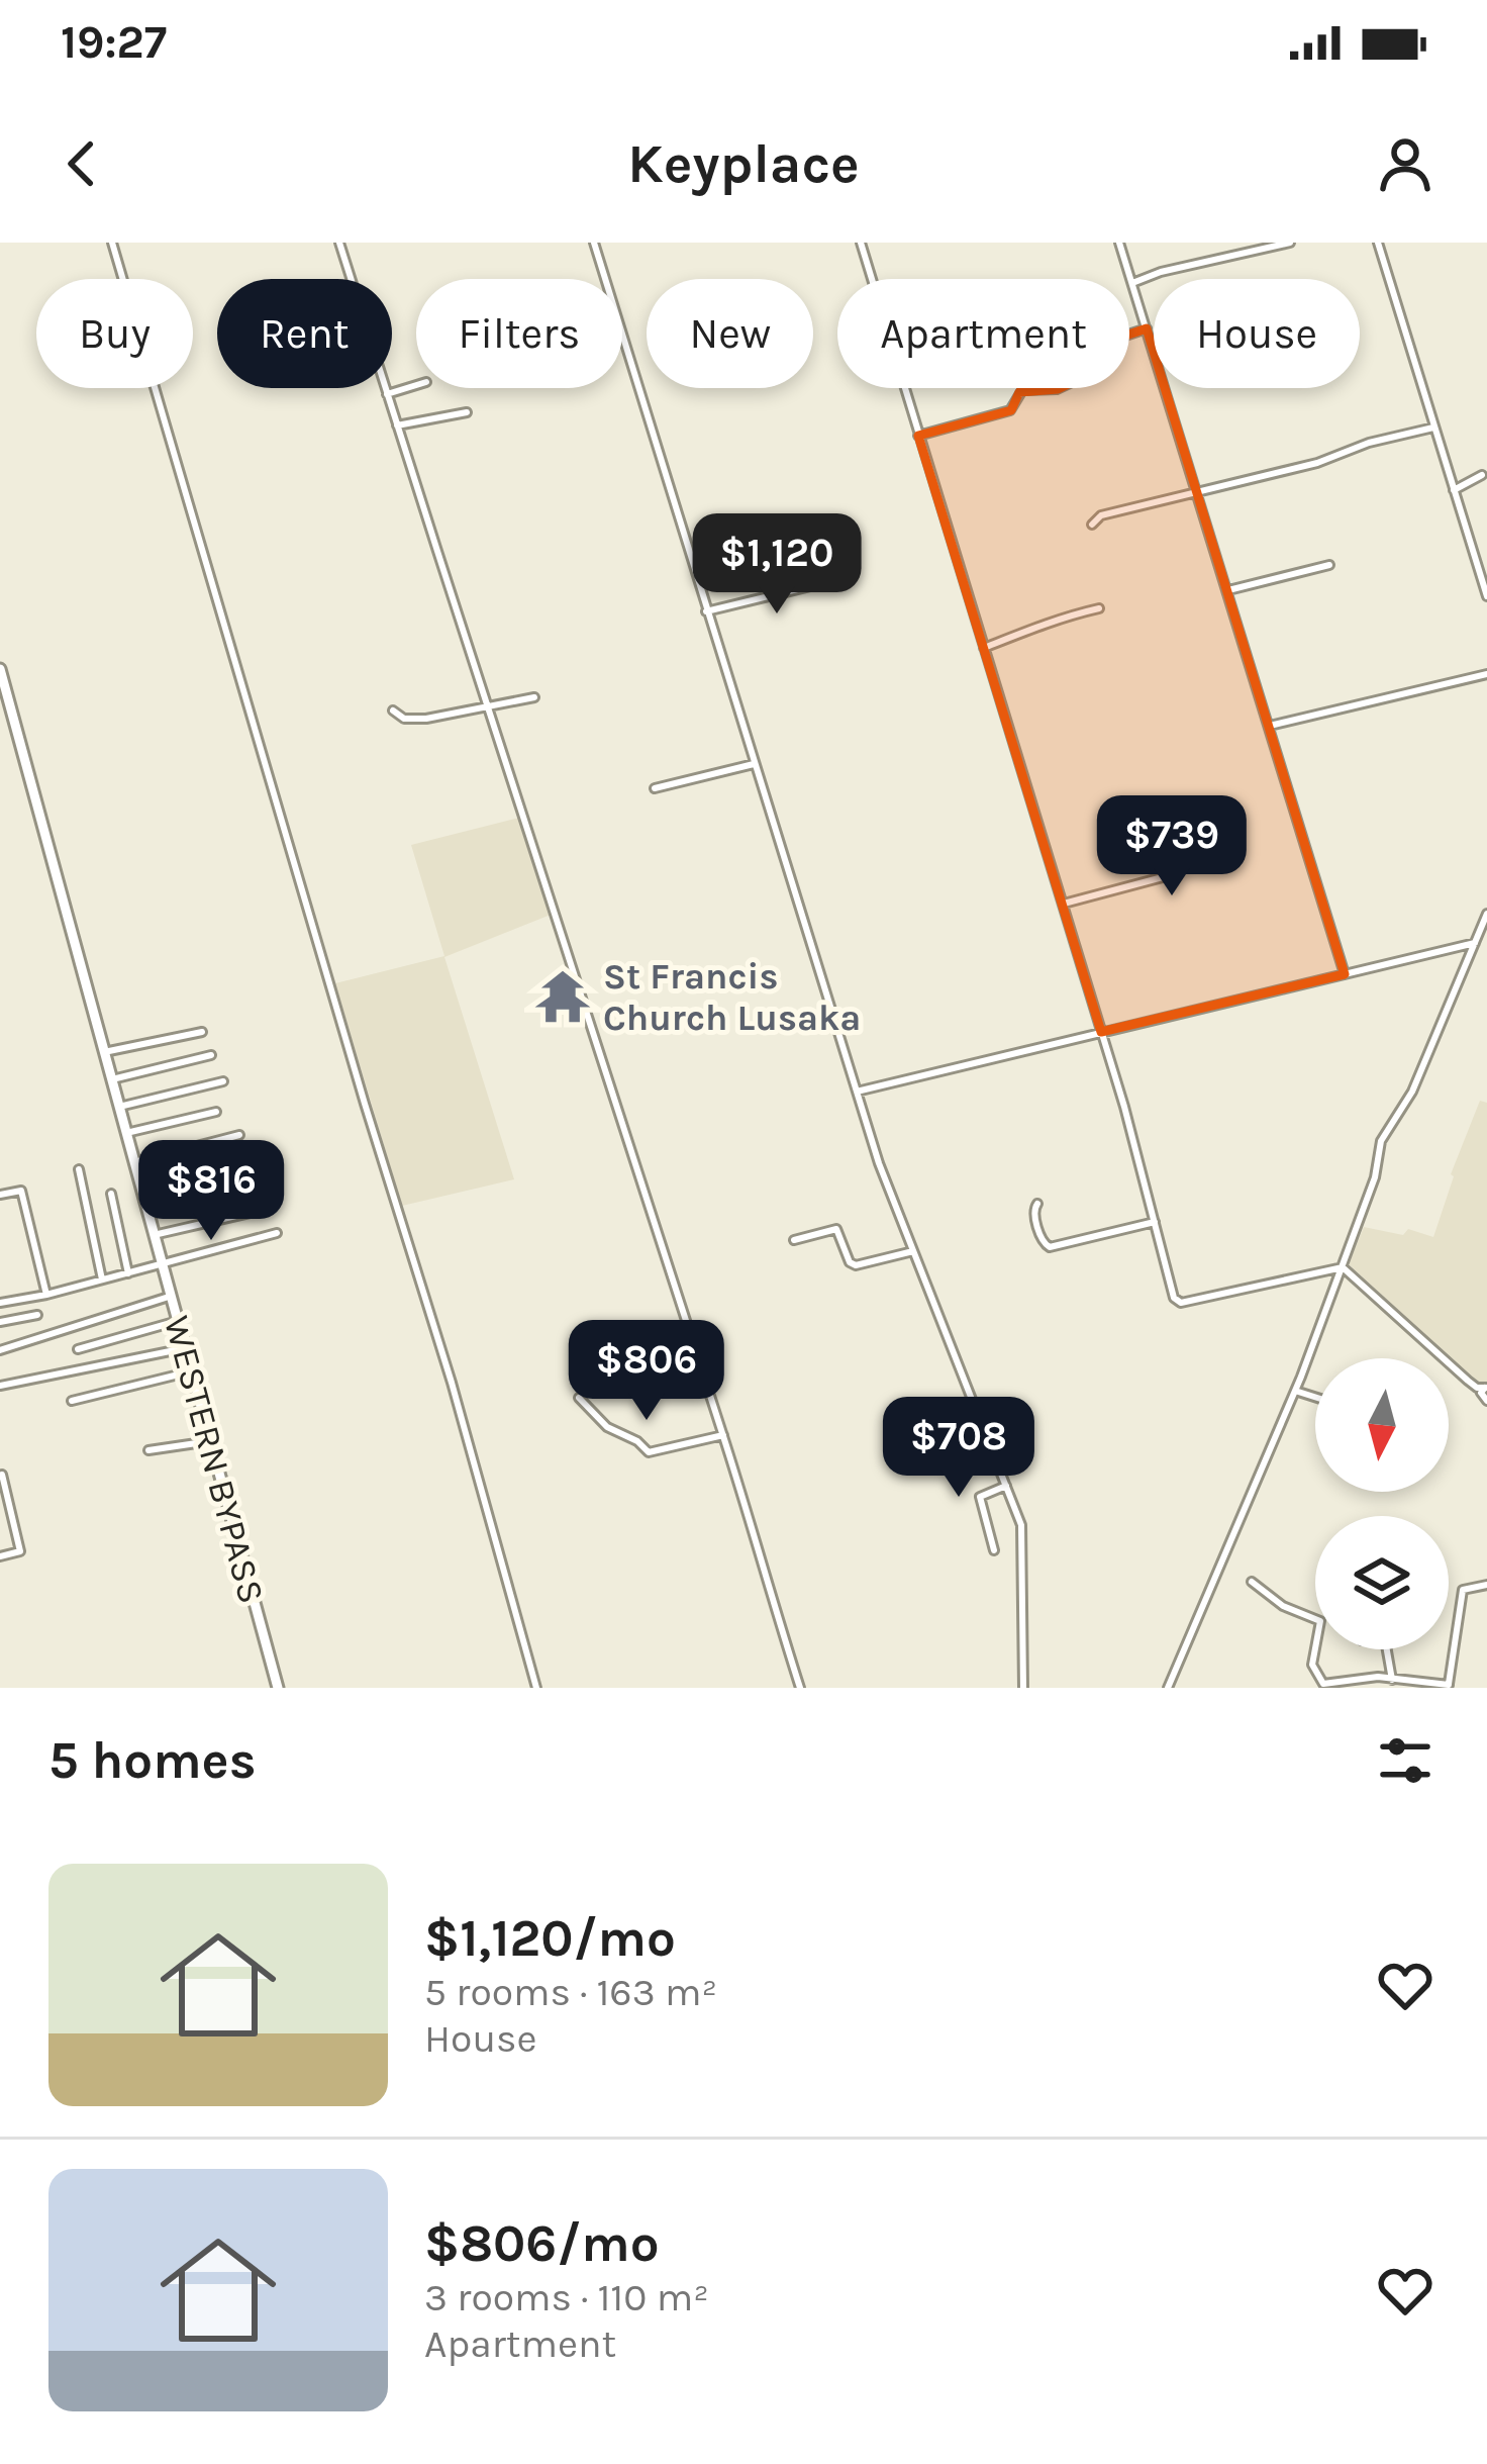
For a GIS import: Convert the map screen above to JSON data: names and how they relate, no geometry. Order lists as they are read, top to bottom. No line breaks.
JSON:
{"streets":{"main road":["WESTERN BYPASS"]},"places":{"temple":["St Francis Church Lusaka"]},"north":"bottom","page":{"status":"19:27","header":"Keyplace","chip":["Buy","Rent","Filters","New","Apartment","House"],"price":["$1,120","$739","$816","$806","$708"],"heading":"5 homes","list":[{"name":"$1,120/mo","note":"5 rooms · 163 m² · House"},{"name":"$806/mo","note":"3 rooms · 110 m² · Apartment"}]}}
